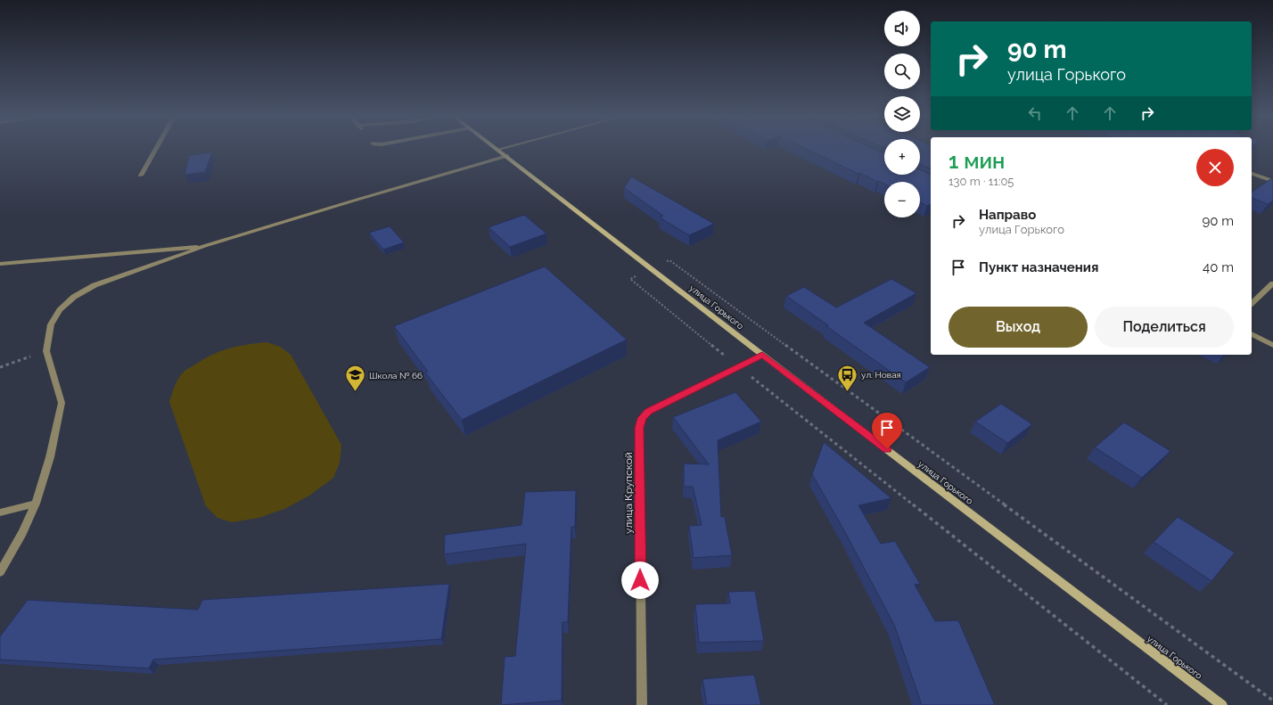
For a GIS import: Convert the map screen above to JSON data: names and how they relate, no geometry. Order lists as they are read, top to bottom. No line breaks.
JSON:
{"streets":{"main road":["улица Горького"],"street":["улица Крупской"]},"crossings":[["улица Горького","улица Крупской"]],"places":{"bus stop":["ул. Новая"],"school or university":["Школа № 66"]},"page":{"map_buttons":["+","−"],"turn":["90 m","улица Горького"],"heading":["1 мин","130 m · 11:05"],"list":[{"name":"Направо","note":"улица Горького","value":"90 m"},{"name":"Пункт назначения","value":"40 m"}],"buttons":["Выход","Поделиться"]}}
